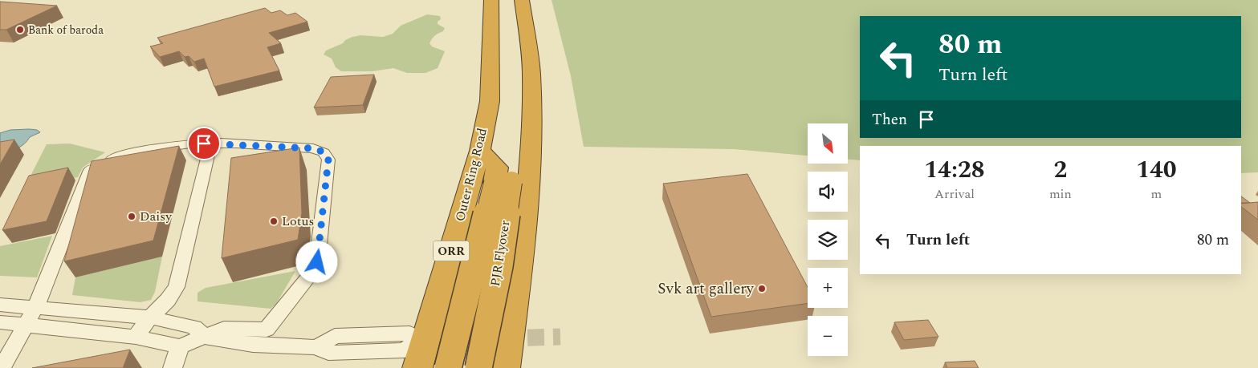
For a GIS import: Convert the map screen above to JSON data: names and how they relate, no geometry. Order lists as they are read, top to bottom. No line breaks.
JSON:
{"streets":{"highway":["Outer Ring Road","ORR","PJR Flyover"]},"crossings":[["Outer Ring Road","PJR Flyover"]],"places":["Bank of baroda","Daisy","Lotus","Svk art gallery"],"north":"bottom right","page":{"turn":["80 m","Turn left"],"then":"Then","map_buttons":["+","−"],"eta":["14:28","Arrival","2","min","140","m"],"list":[{"name":"Turn left","value":"80 m"}]}}
